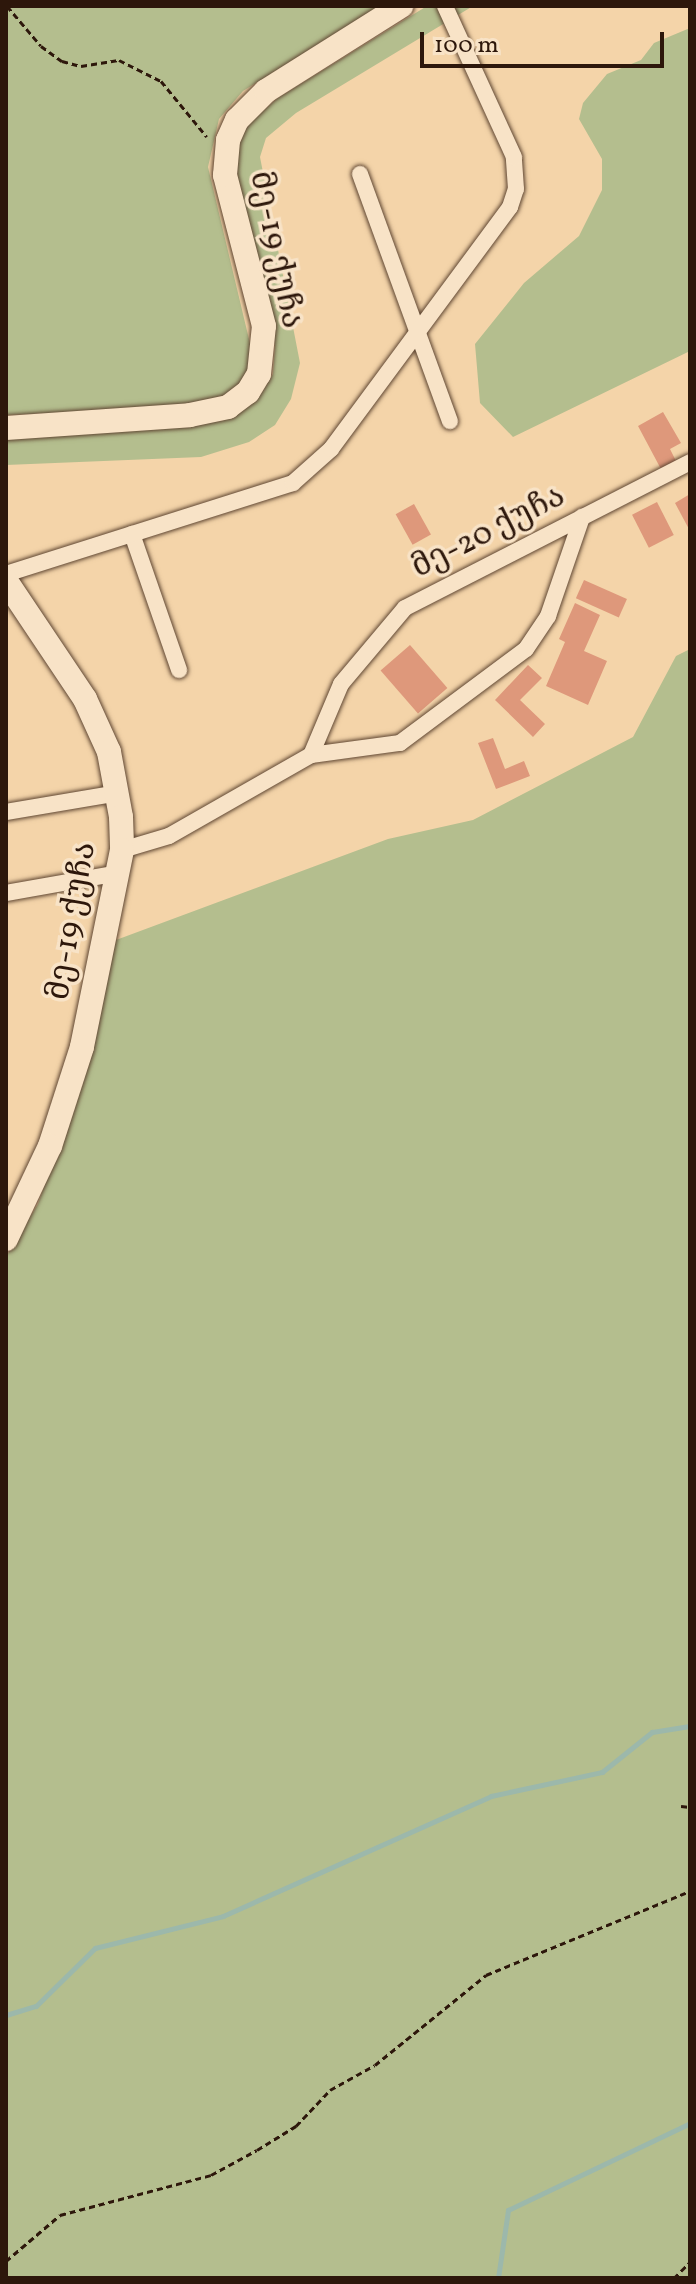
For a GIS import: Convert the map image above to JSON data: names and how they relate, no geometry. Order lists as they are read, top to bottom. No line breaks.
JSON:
{"streets":{"street":["მე-19 ქუჩა","მე-20 ქუჩა"]},"scale_bar":"100 m"}
